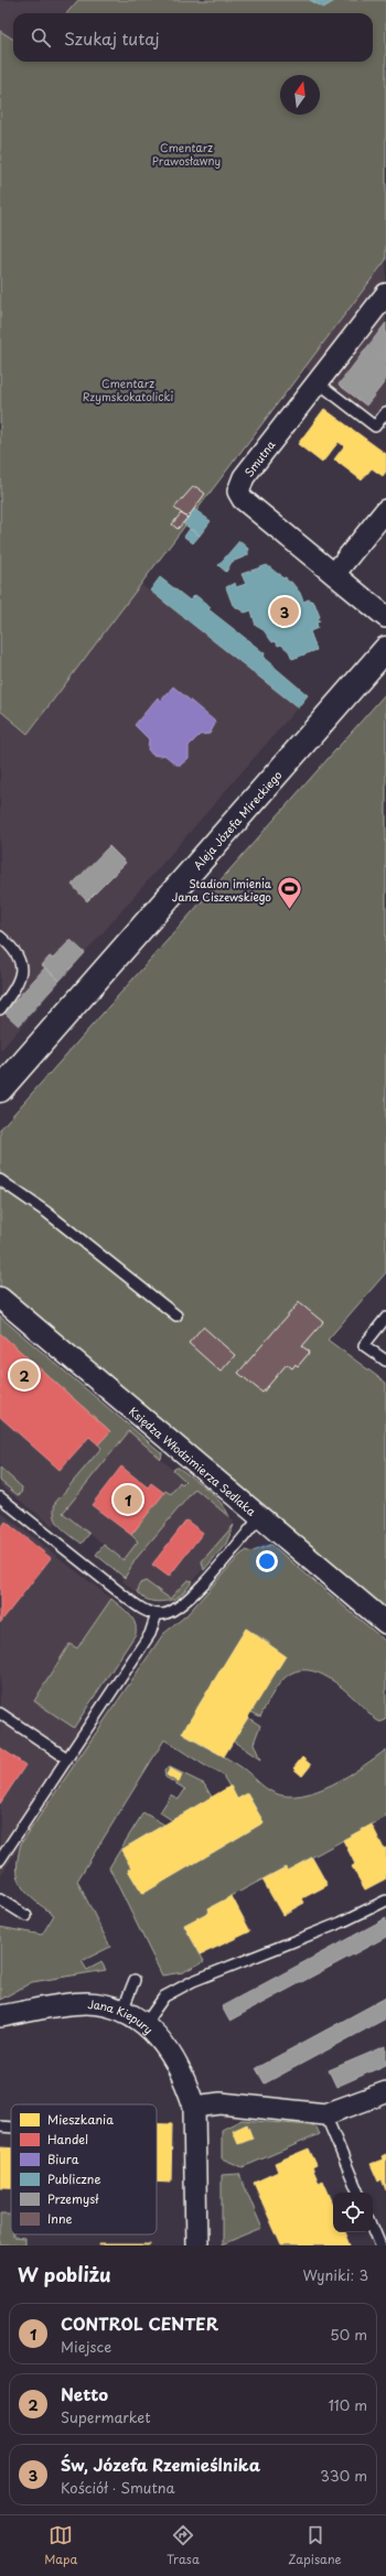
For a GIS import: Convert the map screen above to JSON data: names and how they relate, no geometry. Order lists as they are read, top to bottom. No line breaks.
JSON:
{"streets":{"street":["Smutna","Aleja Józefa Mireckiego","Księdza Włodzimierza Sedlaka","Jana Kiepury"]},"parks":["Cmentarz Prawosławny","Cmentarz Rzymskokatolicki"],"places":{"sports":["Stadion imienia Jana Ciszewskiego"]},"legend":["Mieszkania","Handel","Biura","Publiczne","Przemysł","Inne"],"north":"top","page":{"search":"Szukaj tutaj","pins":["3","2","1"],"heading":["W pobliżu","Wyniki: 3"],"list":[{"mark":"1","name":"CONTROL CENTER","note":"Miejsce","value":"50 m"},{"mark":"2","name":"Netto","note":"Supermarket","value":"110 m"},{"mark":"3","name":"Św, Józefa Rzemieślnika","note":"Kościół · Smutna","value":"330 m"}],"nav":["Mapa","Trasa","Zapisane"]}}
